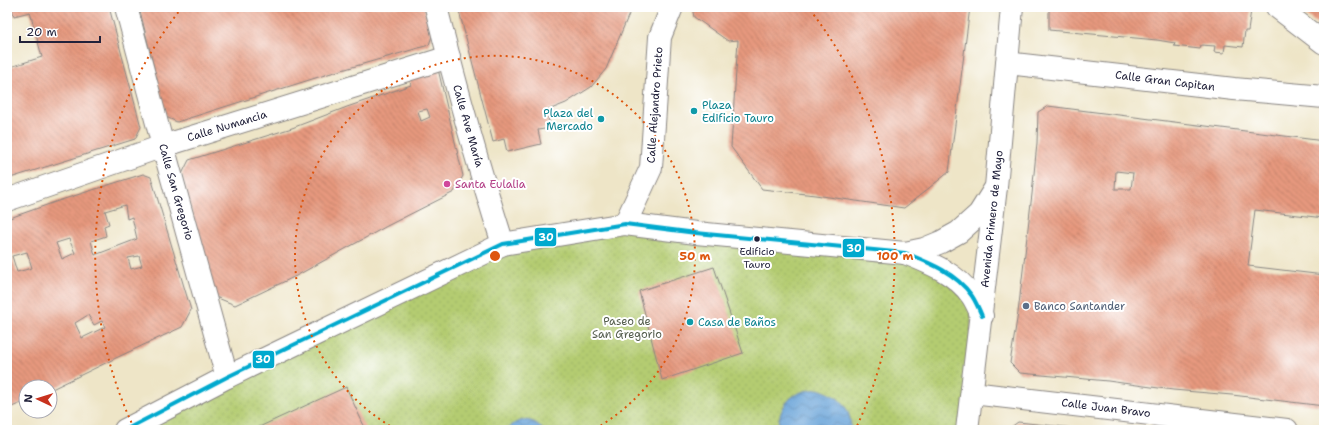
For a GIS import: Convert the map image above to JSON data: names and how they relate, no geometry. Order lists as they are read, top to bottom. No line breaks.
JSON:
{"streets":{"street":["Calle Gran Capitan","Calle Alejandro Prieto","Calle Numancia","Calle Ave María","Calle San Gregorio","Avenida Primero de Mayo","Calle Juan Bravo"]},"crossings":[["Calle Gran Capitan","Avenida Primero de Mayo"],["Calle Numancia","Calle Ave María"],["Calle Numancia","Calle San Gregorio"],["Avenida Primero de Mayo","Calle Juan Bravo"]],"parks":["Paseo de San Gregorio"],"places":["Plaza Edificio Tauro","Plaza del Mercado","Santa Eulalia","Edificio Tauro","Banco Santander","Casa de Baños"],"lines":["transit line 30"],"scale_bar":"20 m","north":"left","rings":["50 m","100 m"]}
